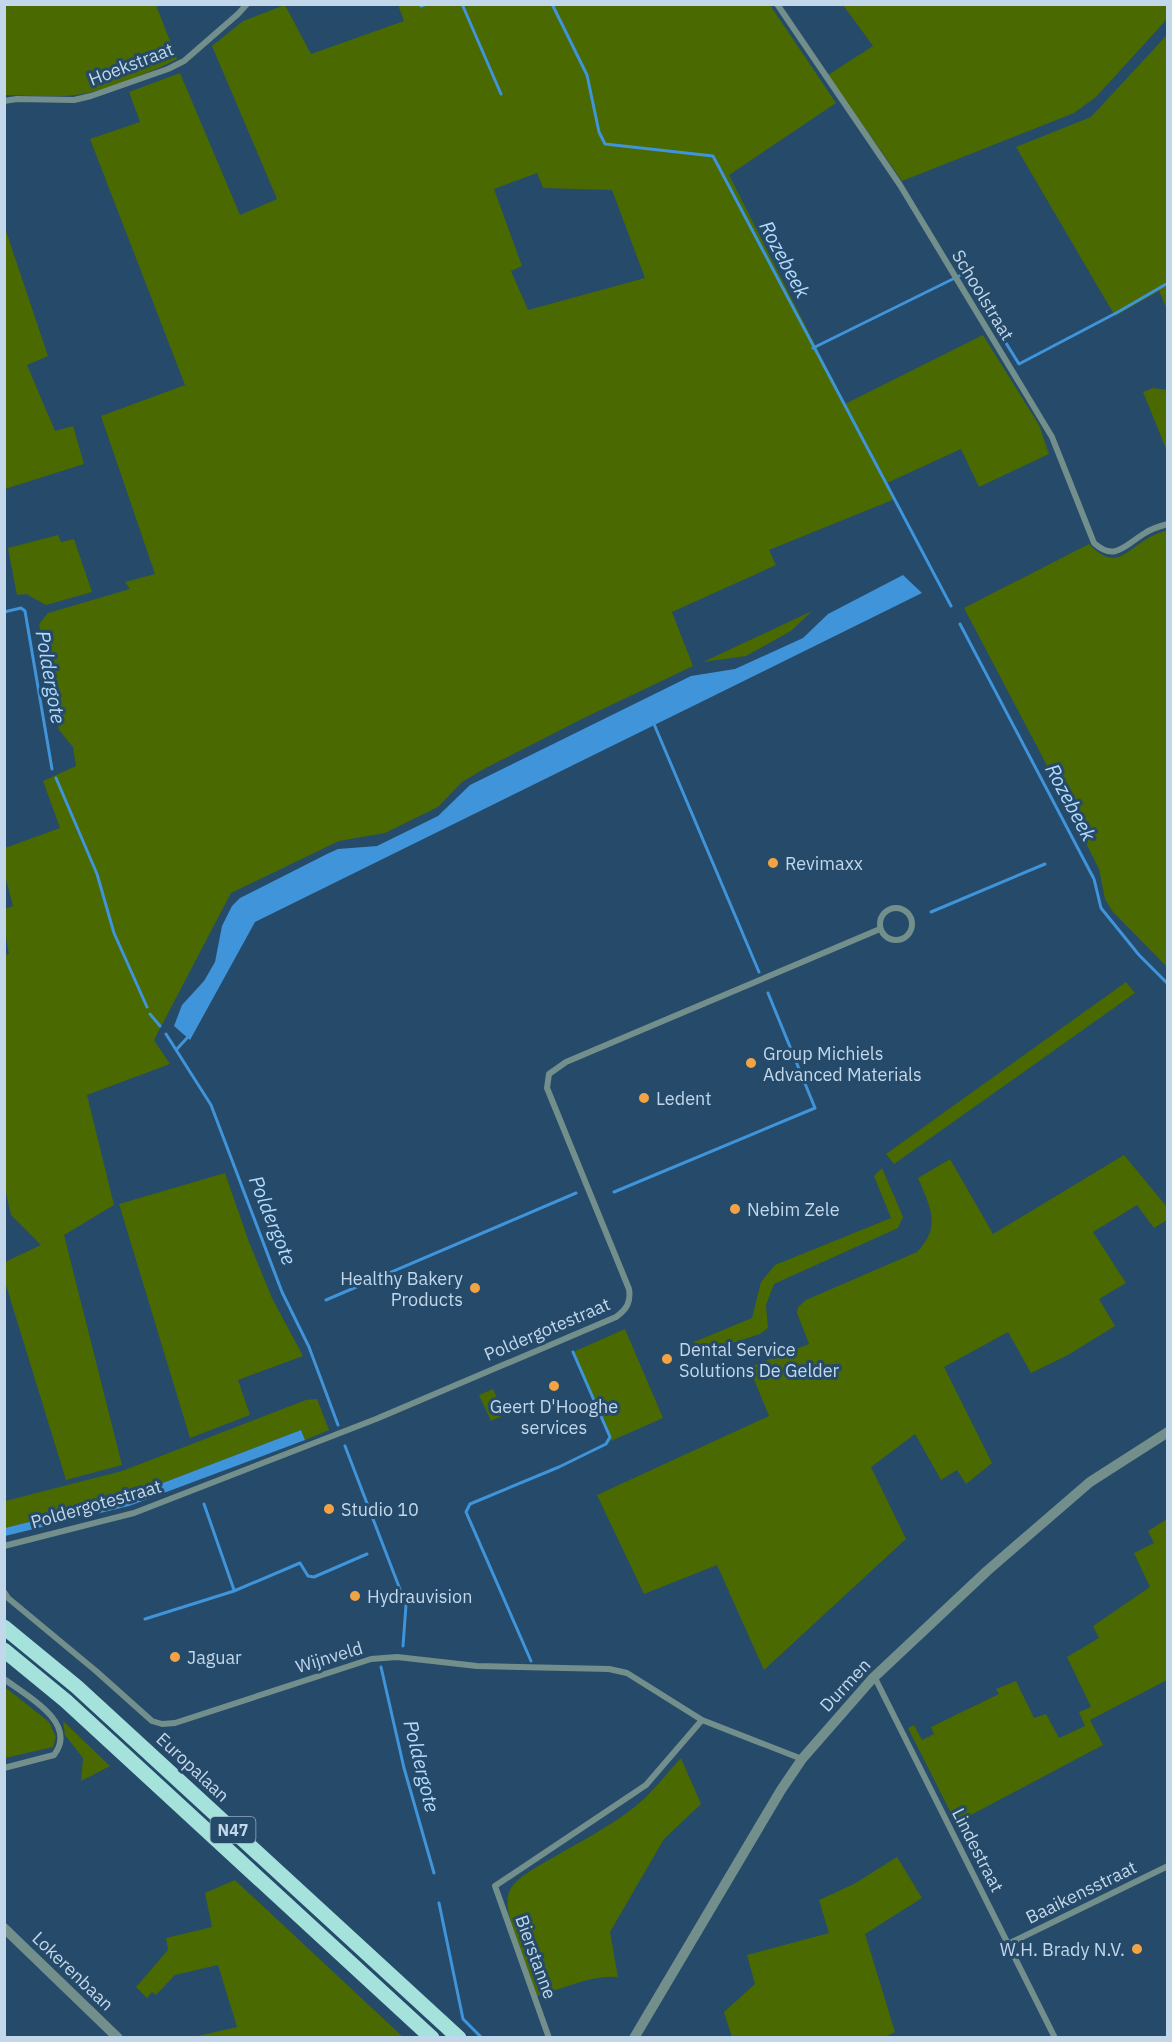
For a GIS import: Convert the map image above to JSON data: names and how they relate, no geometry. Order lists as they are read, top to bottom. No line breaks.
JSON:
{"streets":{"highway":["Europalaan","N47"],"street":["Hoekstraat","Schoolstraat","Poldergotestraat","Wijnveld","Durmen","Lindestraat","Baaikensstraat","Bierstanne","Lokerenbaan"]},"crossings":[["Wijnveld","Durmen"],["Wijnveld","Bierstanne"],["Durmen","Lindestraat"],["Lindestraat","Baaikensstraat"]],"water":["Rozebeek","Poldergote"],"places":["Revimaxx","Group Michiels Advanced Materials","Ledent","Nebim Zele","Healthy Bakery Products","Dental Service Solutions De Gelder","Geert D'Hooghe services","Studio 10","Hydrauvision","Jaguar","W.H. Brady N.V."]}
